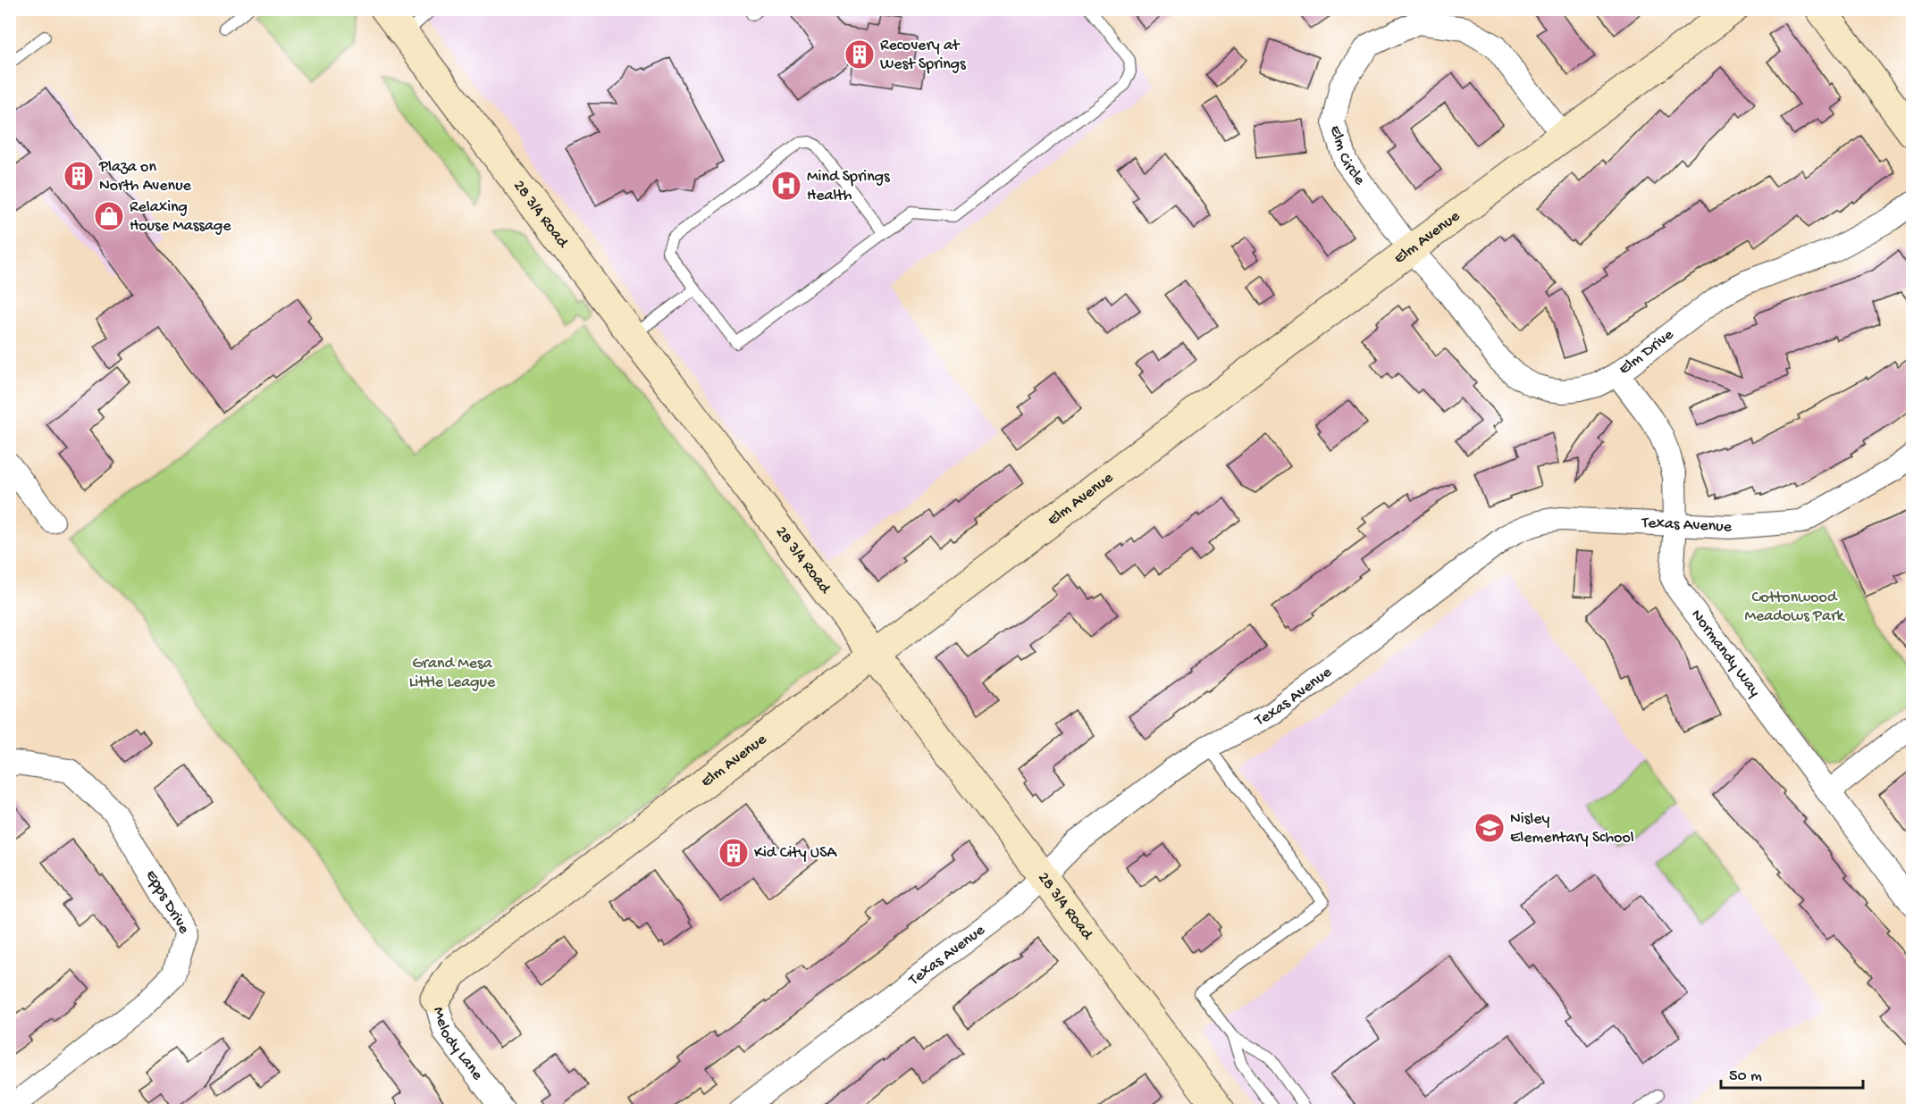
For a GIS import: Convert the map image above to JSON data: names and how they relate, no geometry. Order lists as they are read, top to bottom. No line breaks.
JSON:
{"streets":{"street":["Elm Circle","28 3/4 Road","Elm Avenue","Elm Drive","Texas Avenue","Normandy Way","Epps Drive","Melody Lane"]},"crossings":[["Elm Circle","Elm Avenue"],["Elm Circle","Elm Drive"],["28 3/4 Road","Elm Avenue"],["28 3/4 Road","Texas Avenue"],["Elm Avenue","Elm Drive"],["Elm Avenue","Melody Lane"],["Elm Drive","Normandy Way"],["Texas Avenue","Normandy Way"]],"parks":["Cottonwood Meadows Park","Grand Mesa Little League"],"places":{"building":["Recovery at West Springs","Plaza on North Avenue","Kid City USA"],"hospital":["Mind Springs Health"],"shop":["Relaxing House Massage"],"school or university":["Nisley Elementary School"]},"scale_bar":"50 m"}
